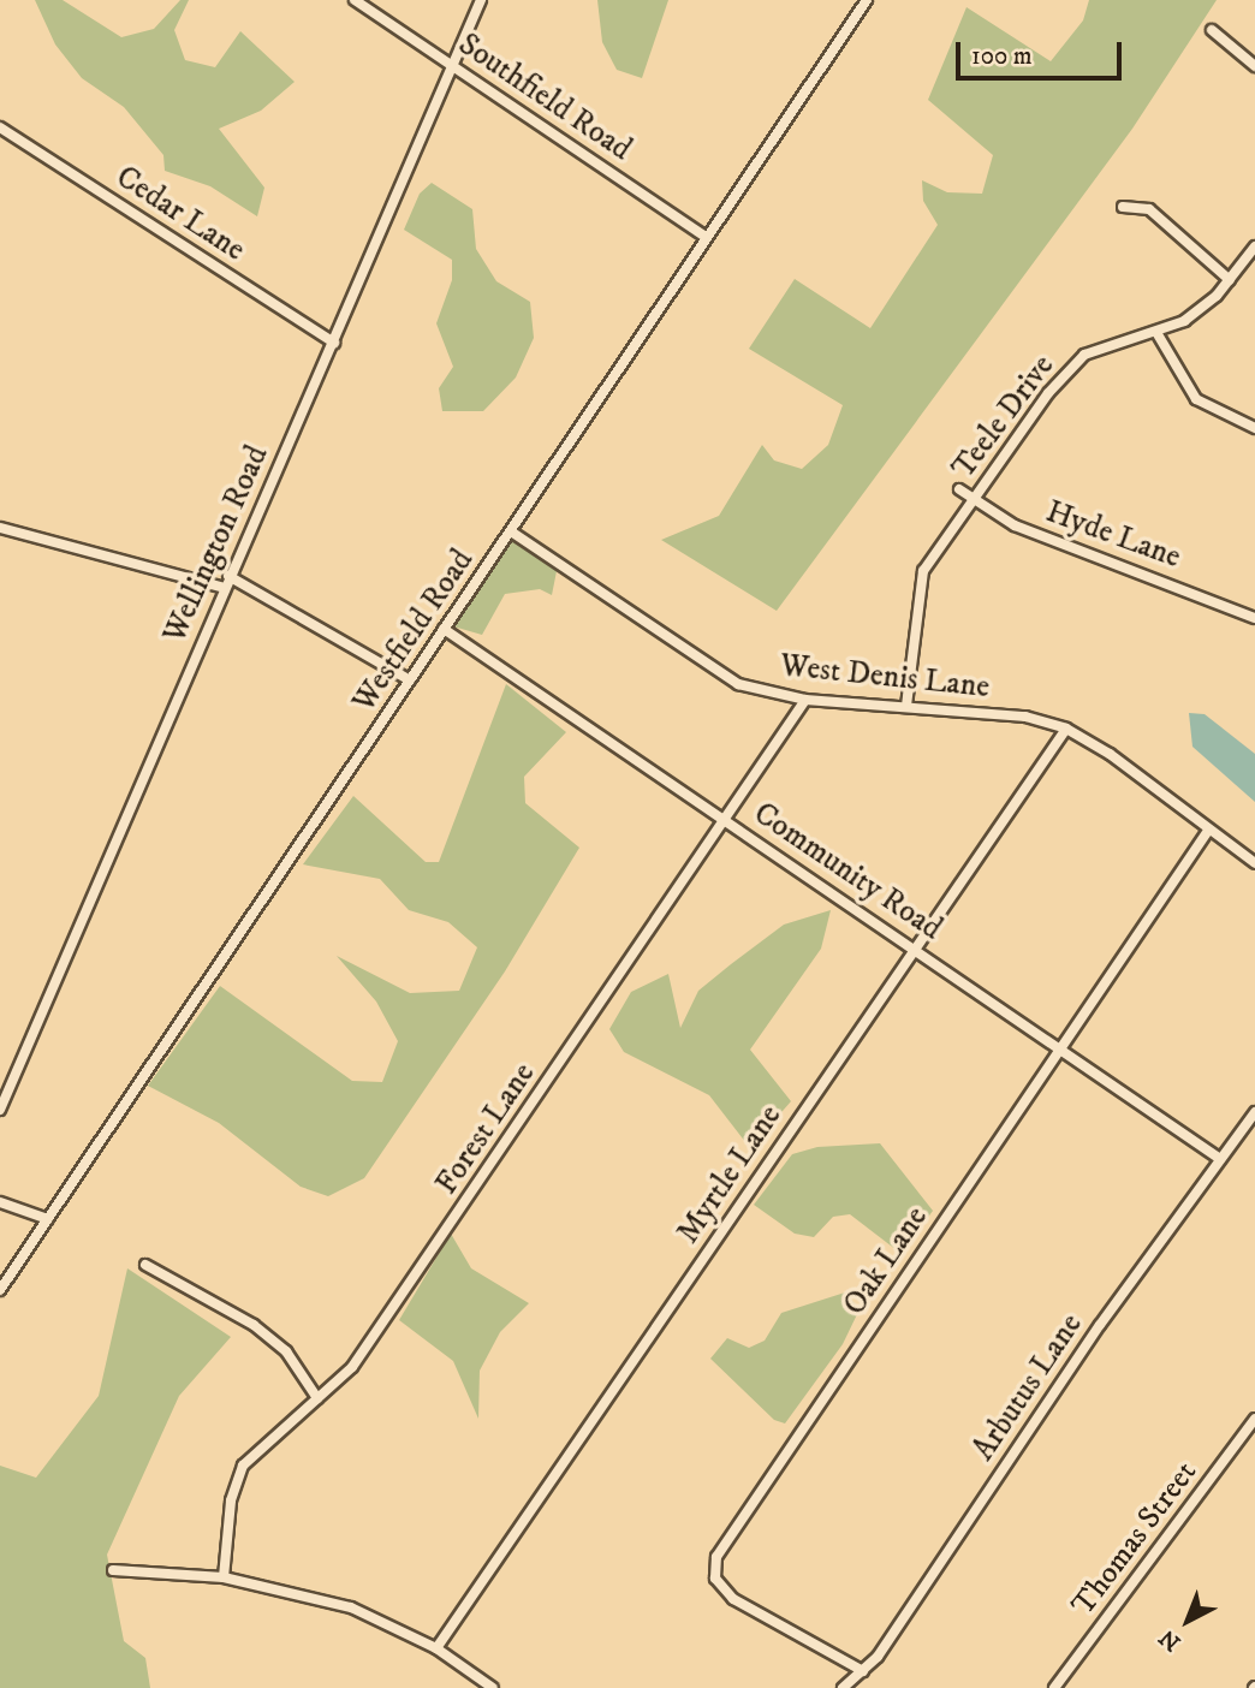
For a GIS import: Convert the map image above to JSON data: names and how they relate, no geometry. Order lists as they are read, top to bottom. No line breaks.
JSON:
{"streets":{"street":["Southfield Road","Cedar Lane","Teele Drive","Hyde Lane","Wellington Road","Westfield Road","West Denis Lane","Community Road","Forest Lane","Myrtle Lane","Oak Lane","Arbutus Lane","Thomas Street"]},"crossings":[["Southfield Road","Wellington Road"],["Southfield Road","Westfield Road"],["Cedar Lane","Wellington Road"],["Teele Drive","Hyde Lane"],["Teele Drive","West Denis Lane"],["Westfield Road","West Denis Lane"],["Westfield Road","Community Road"],["West Denis Lane","Forest Lane"],["West Denis Lane","Myrtle Lane"],["West Denis Lane","Oak Lane"],["Community Road","Forest Lane"],["Community Road","Myrtle Lane"],["Community Road","Oak Lane"],["Community Road","Arbutus Lane"],["Oak Lane","Arbutus Lane"]],"scale_bar":"100 m","north":"bottom left"}
